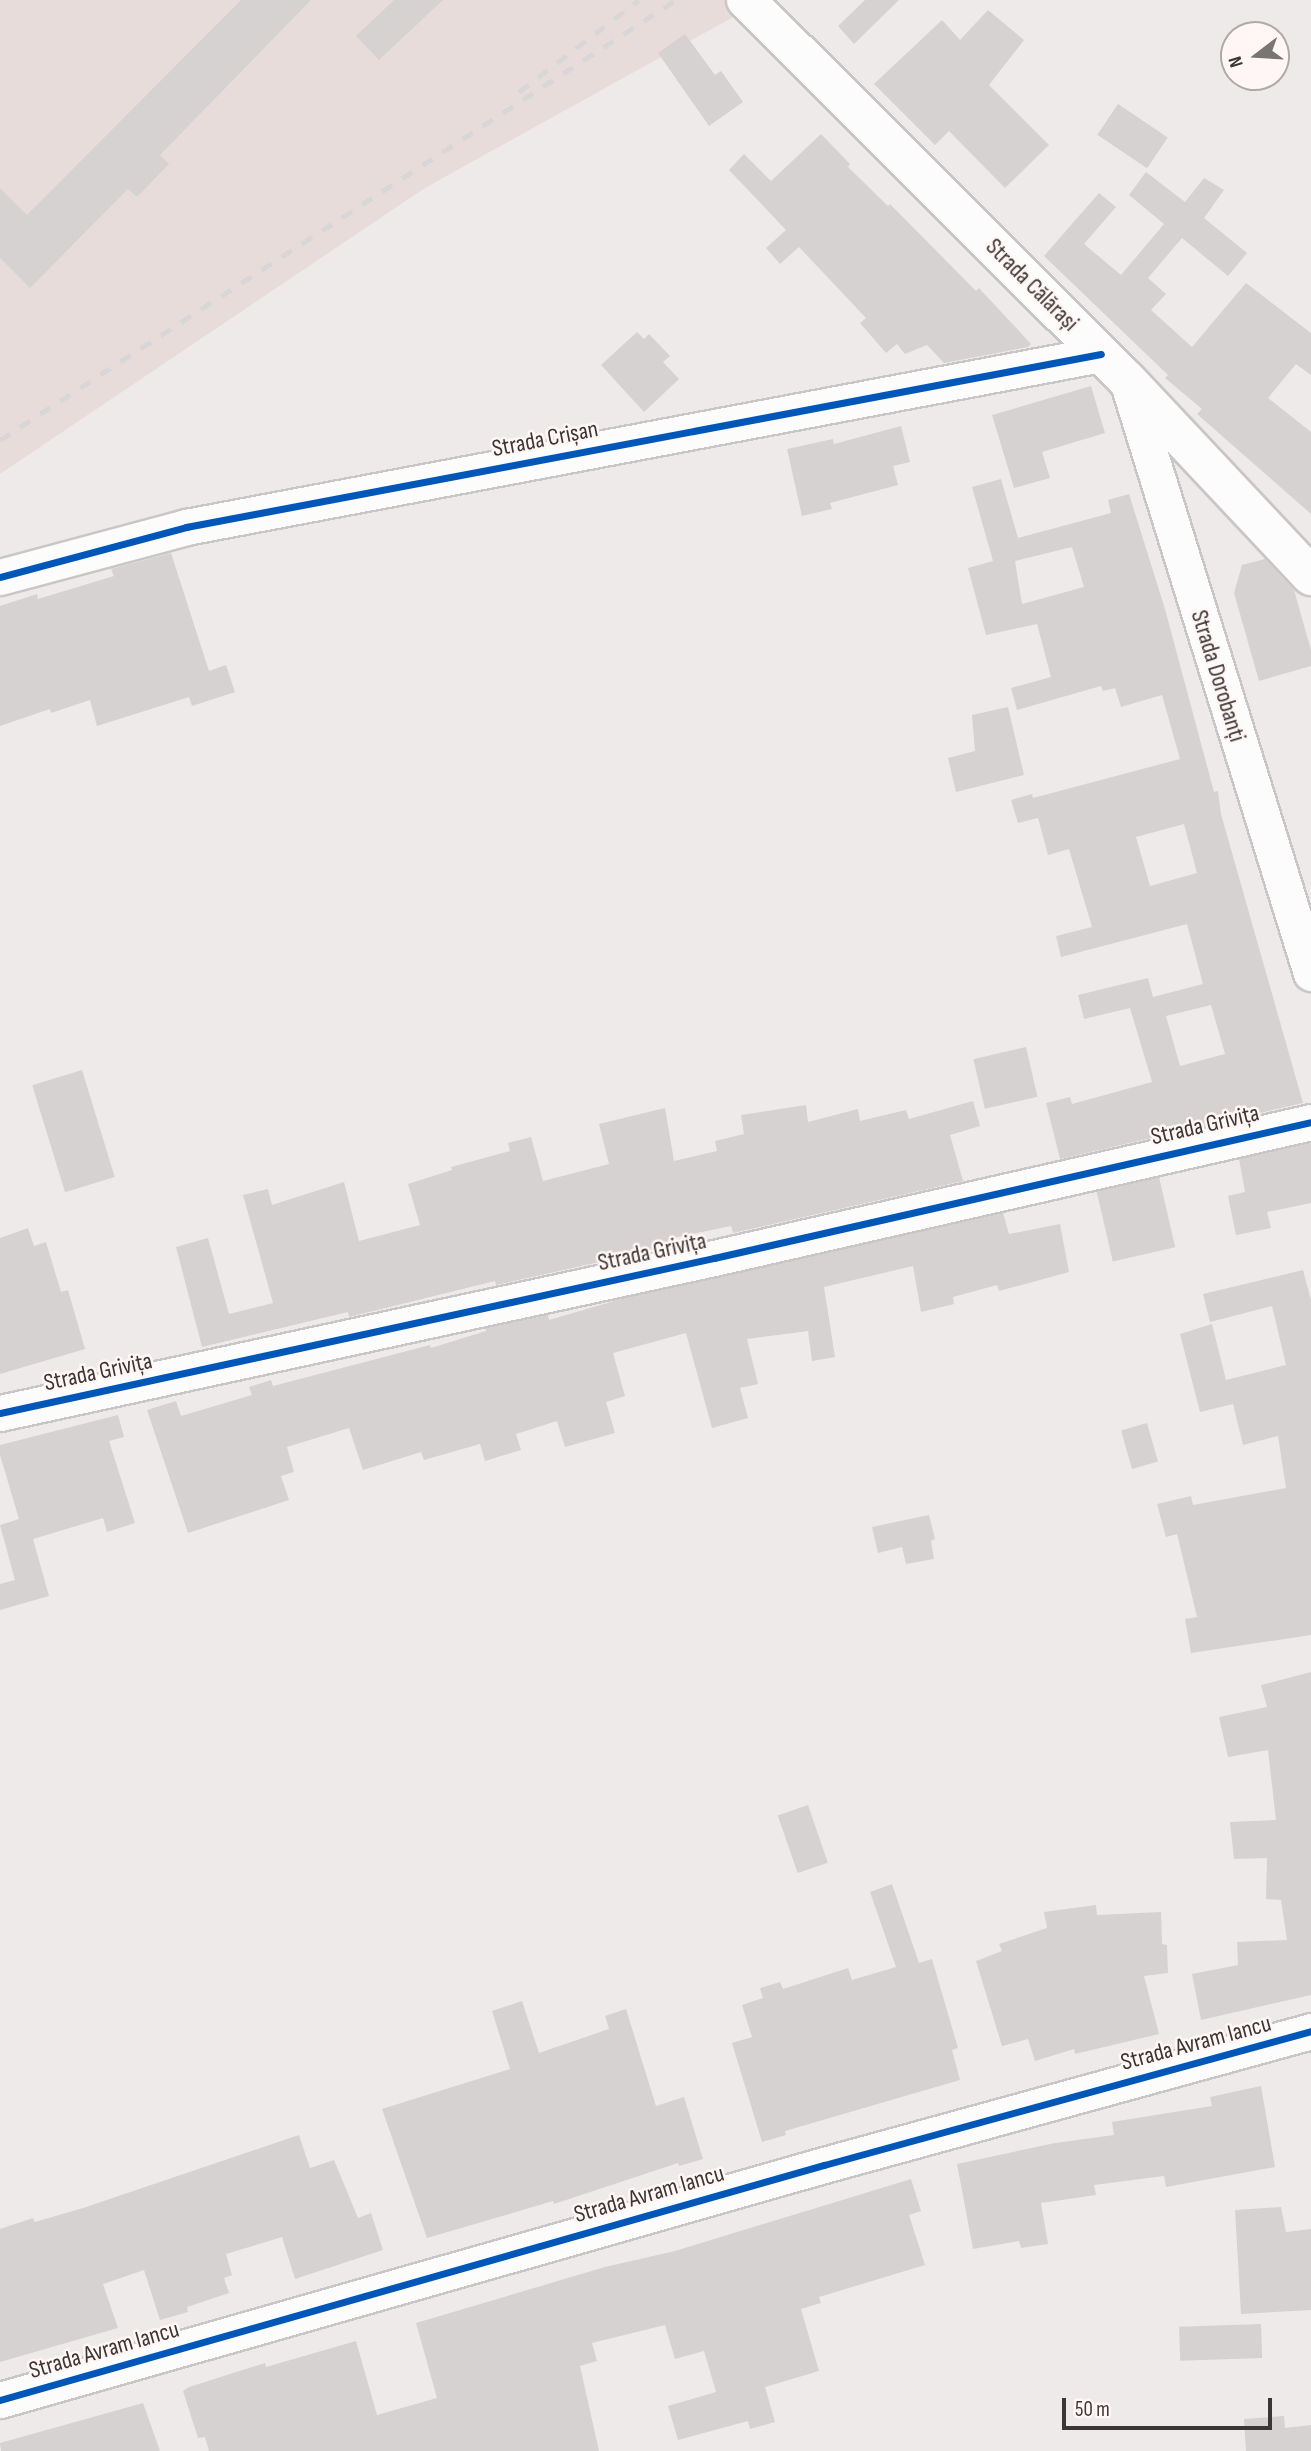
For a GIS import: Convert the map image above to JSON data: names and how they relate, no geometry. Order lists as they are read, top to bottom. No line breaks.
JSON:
{"streets":{"main road":["Strada Călărași"],"street":["Strada Crișan","Strada Dorobanți","Strada Grivița","Strada Avram Iancu"]},"crossings":[["Strada Călărași","Strada Crișan"],["Strada Călărași","Strada Dorobanți"],["Strada Crișan","Strada Dorobanți"]],"scale_bar":"50 m","north":"left"}
